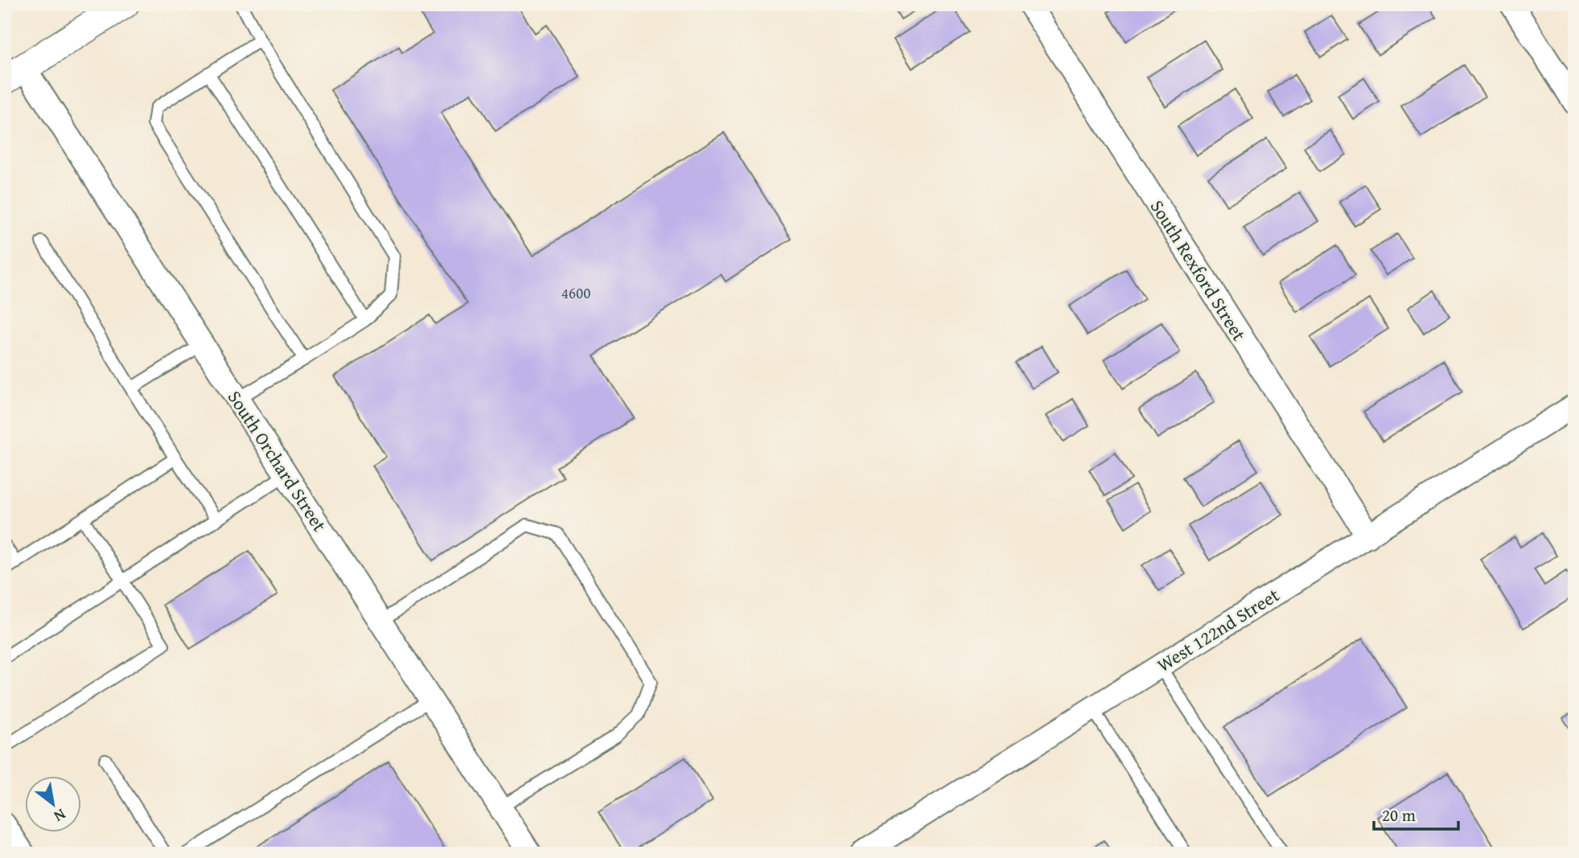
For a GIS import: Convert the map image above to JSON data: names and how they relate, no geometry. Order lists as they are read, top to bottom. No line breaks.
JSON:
{"streets":{"street":["South Rexford Street","South Orchard Street","West 122nd Street"]},"crossings":[["South Rexford Street","West 122nd Street"]],"house_numbers":["4600"],"scale_bar":"20 m","north":"bottom right"}
